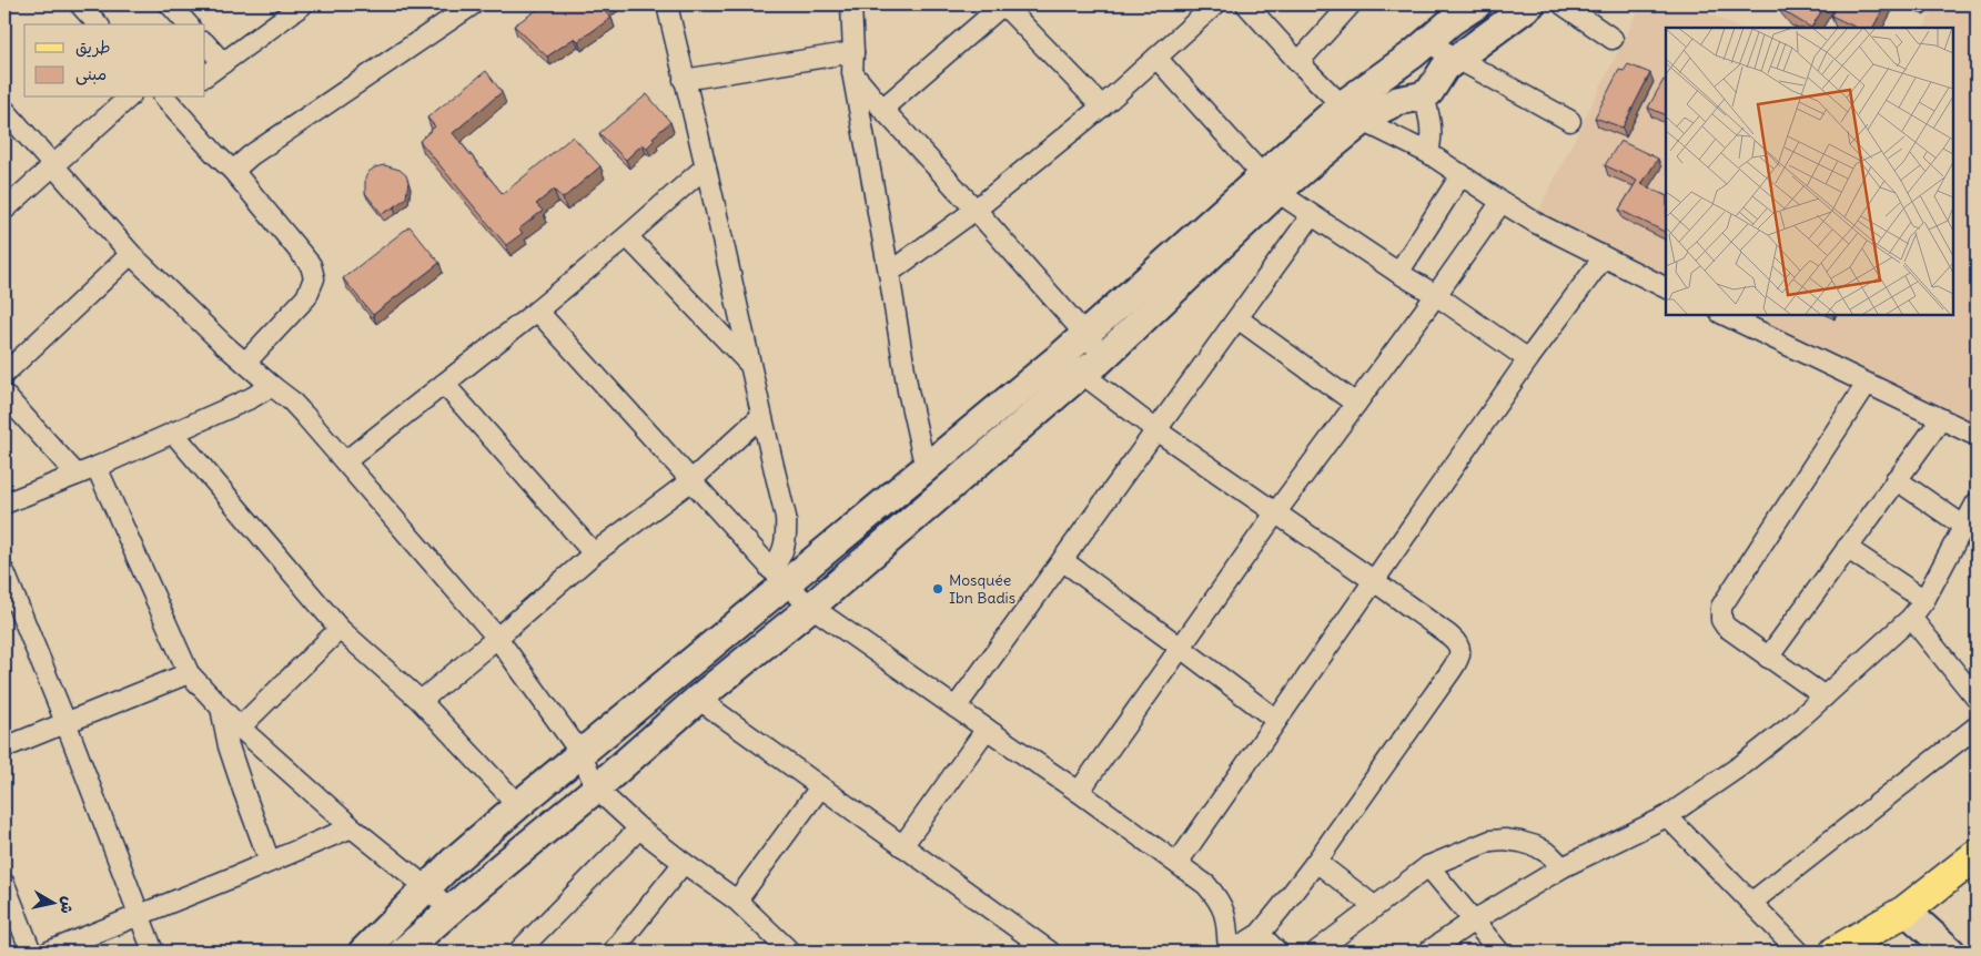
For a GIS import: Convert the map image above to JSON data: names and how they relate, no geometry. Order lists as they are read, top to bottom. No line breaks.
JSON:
{"places":["Mosquée Ibn Badis"],"legend":["طريق","مبنى"],"north":"right"}
